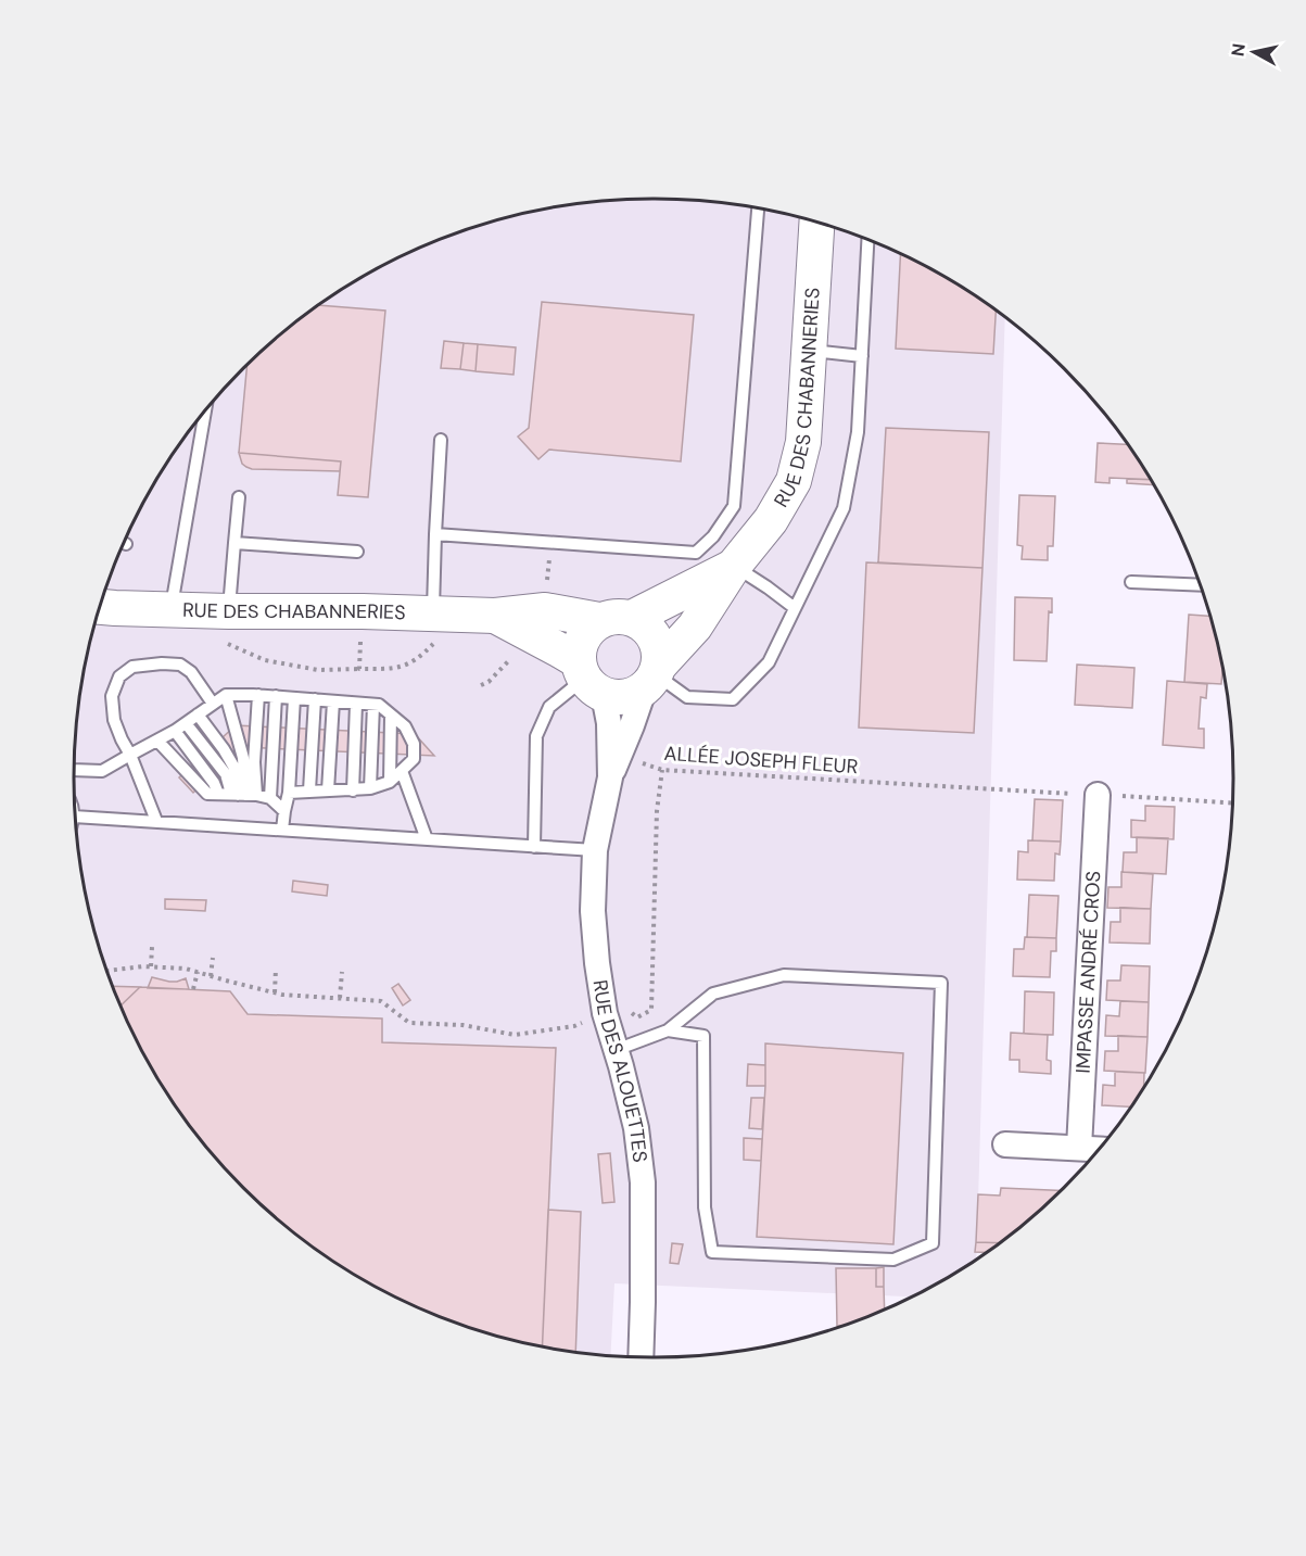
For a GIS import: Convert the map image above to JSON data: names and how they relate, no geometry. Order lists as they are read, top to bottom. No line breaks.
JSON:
{"streets":{"street":["RUE DES CHABANNERIES","IMPASSE ANDRÉ CROS","RUE DES ALOUETTES"],"path":["ALLÉE JOSEPH FLEUR"]},"crossings":[["ALLÉE JOSEPH FLEUR","IMPASSE ANDRÉ CROS"]],"north":"left"}
